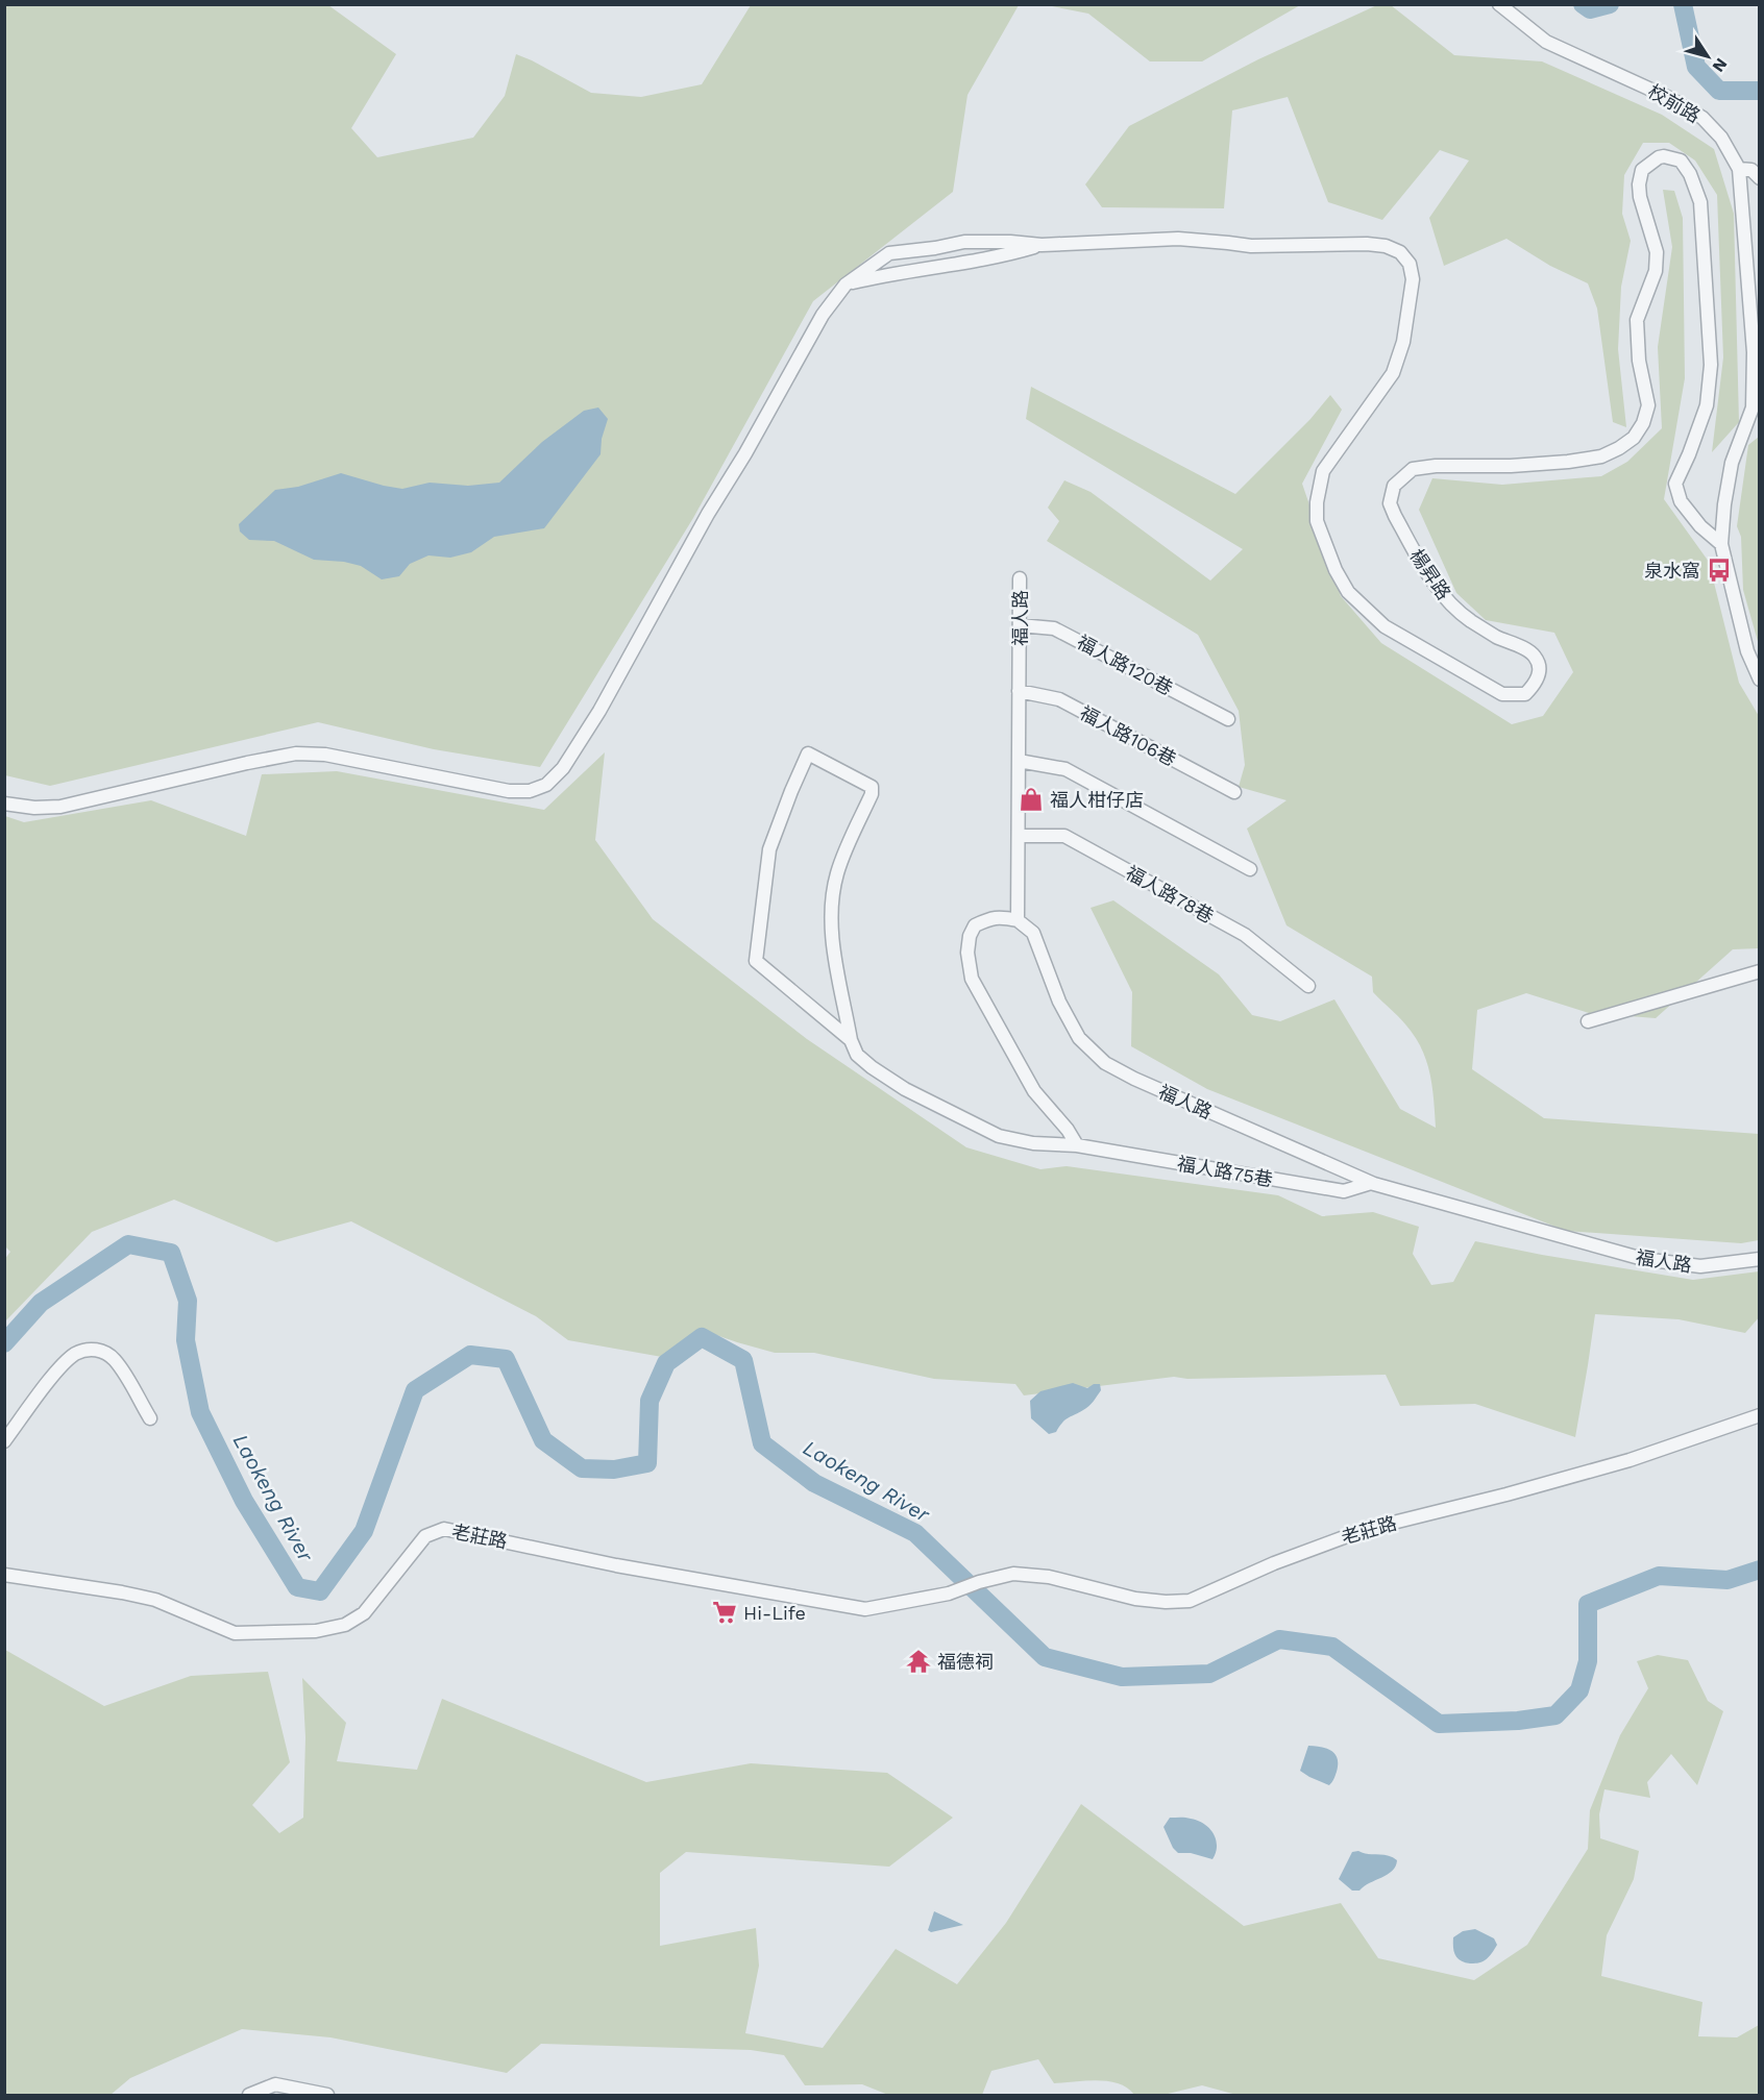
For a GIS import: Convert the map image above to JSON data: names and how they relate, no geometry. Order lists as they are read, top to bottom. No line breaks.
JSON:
{"streets":{"street":["校前路","楊昇路","福人路","福人路120巷","福人路106巷","福人路78巷","福人路75巷","老莊路"]},"crossings":[["校前路","楊昇路"],["福人路","福人路120巷"],["福人路","福人路106巷"],["福人路","福人路78巷"],["福人路","福人路75巷"]],"water":["Laokeng River"],"places":{"bus stop":["泉水窩"],"shop":["福人柑仔店"],"supermarket":["Hi-Life"],"temple":["福德祠"]},"north":"bottom right"}
